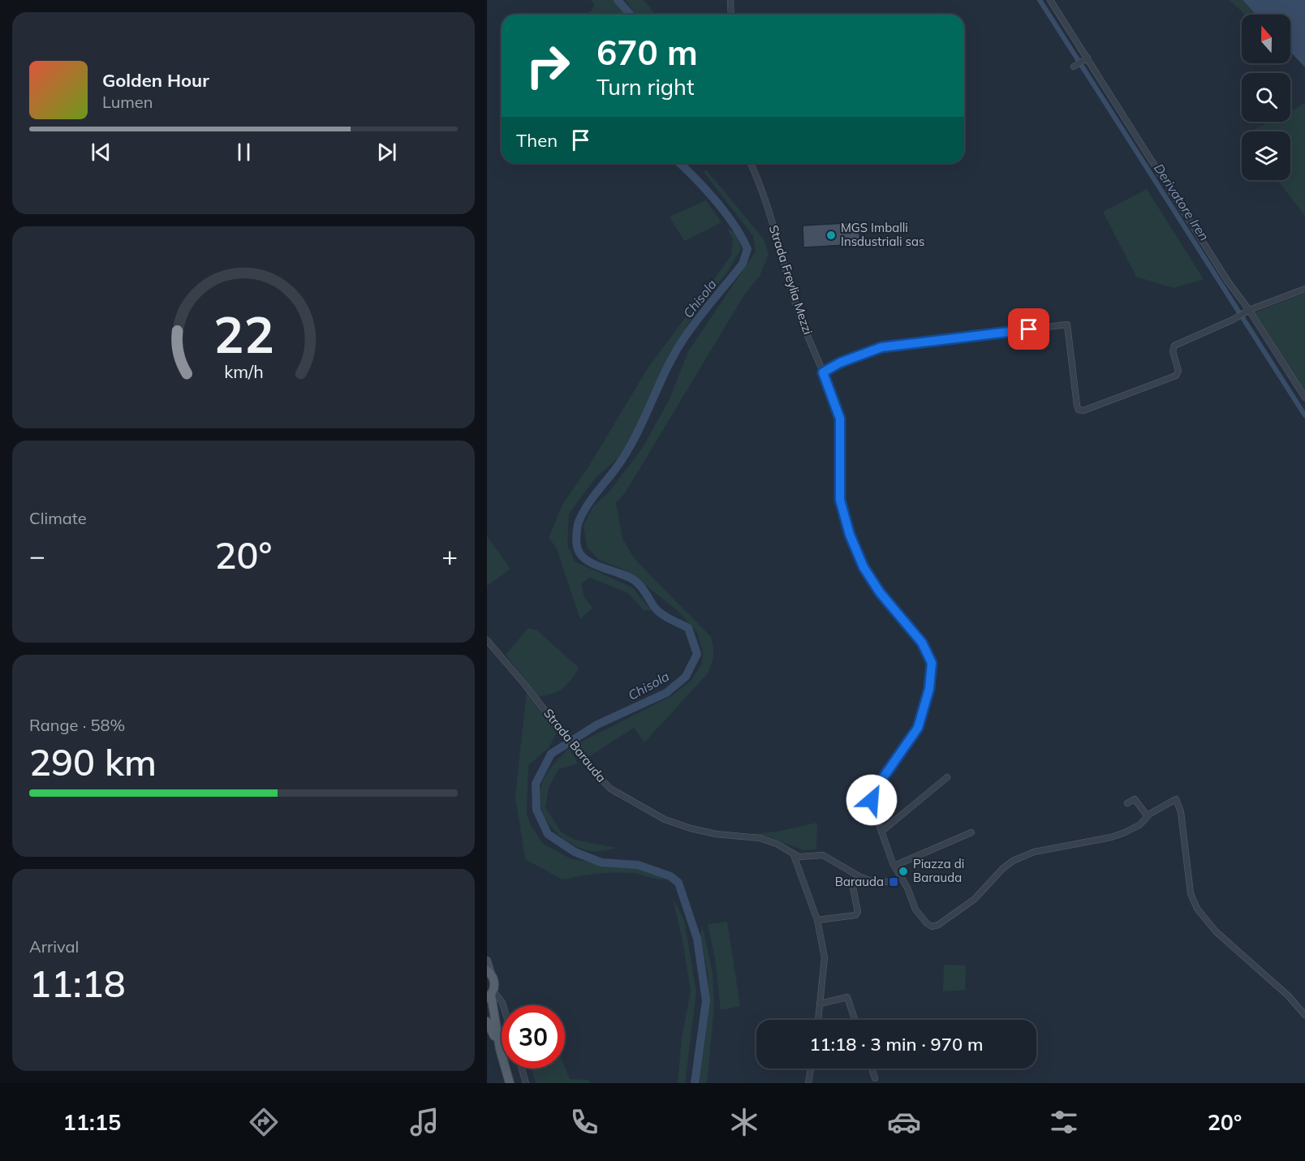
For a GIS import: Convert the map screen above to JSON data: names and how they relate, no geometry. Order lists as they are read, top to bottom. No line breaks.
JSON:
{"streets":{"street":["Strada Freylia Mezzi","Strada Barauda"]},"crossings":[["Strada Freylia Mezzi","Strada Barauda"]],"water":["Derivatore Iren","Chisola"],"places":{"other":["MGS Imballi Insdustriali sas","Piazza di Barauda"],"transit":["Barauda"]},"north":"top","page":{"turn":["670 m","Turn right"],"song":["Golden Hour","Lumen"],"then":"Then","tile":["Climate",["Range · 58%","290 km"],["Arrival","11:18"]],"heat":["−","20°","+"],"limit":"30","trip":"11:18 · 3 min · 970 m","tabs":["11:15","20°"],"gauge":["22","km/h"]}}
